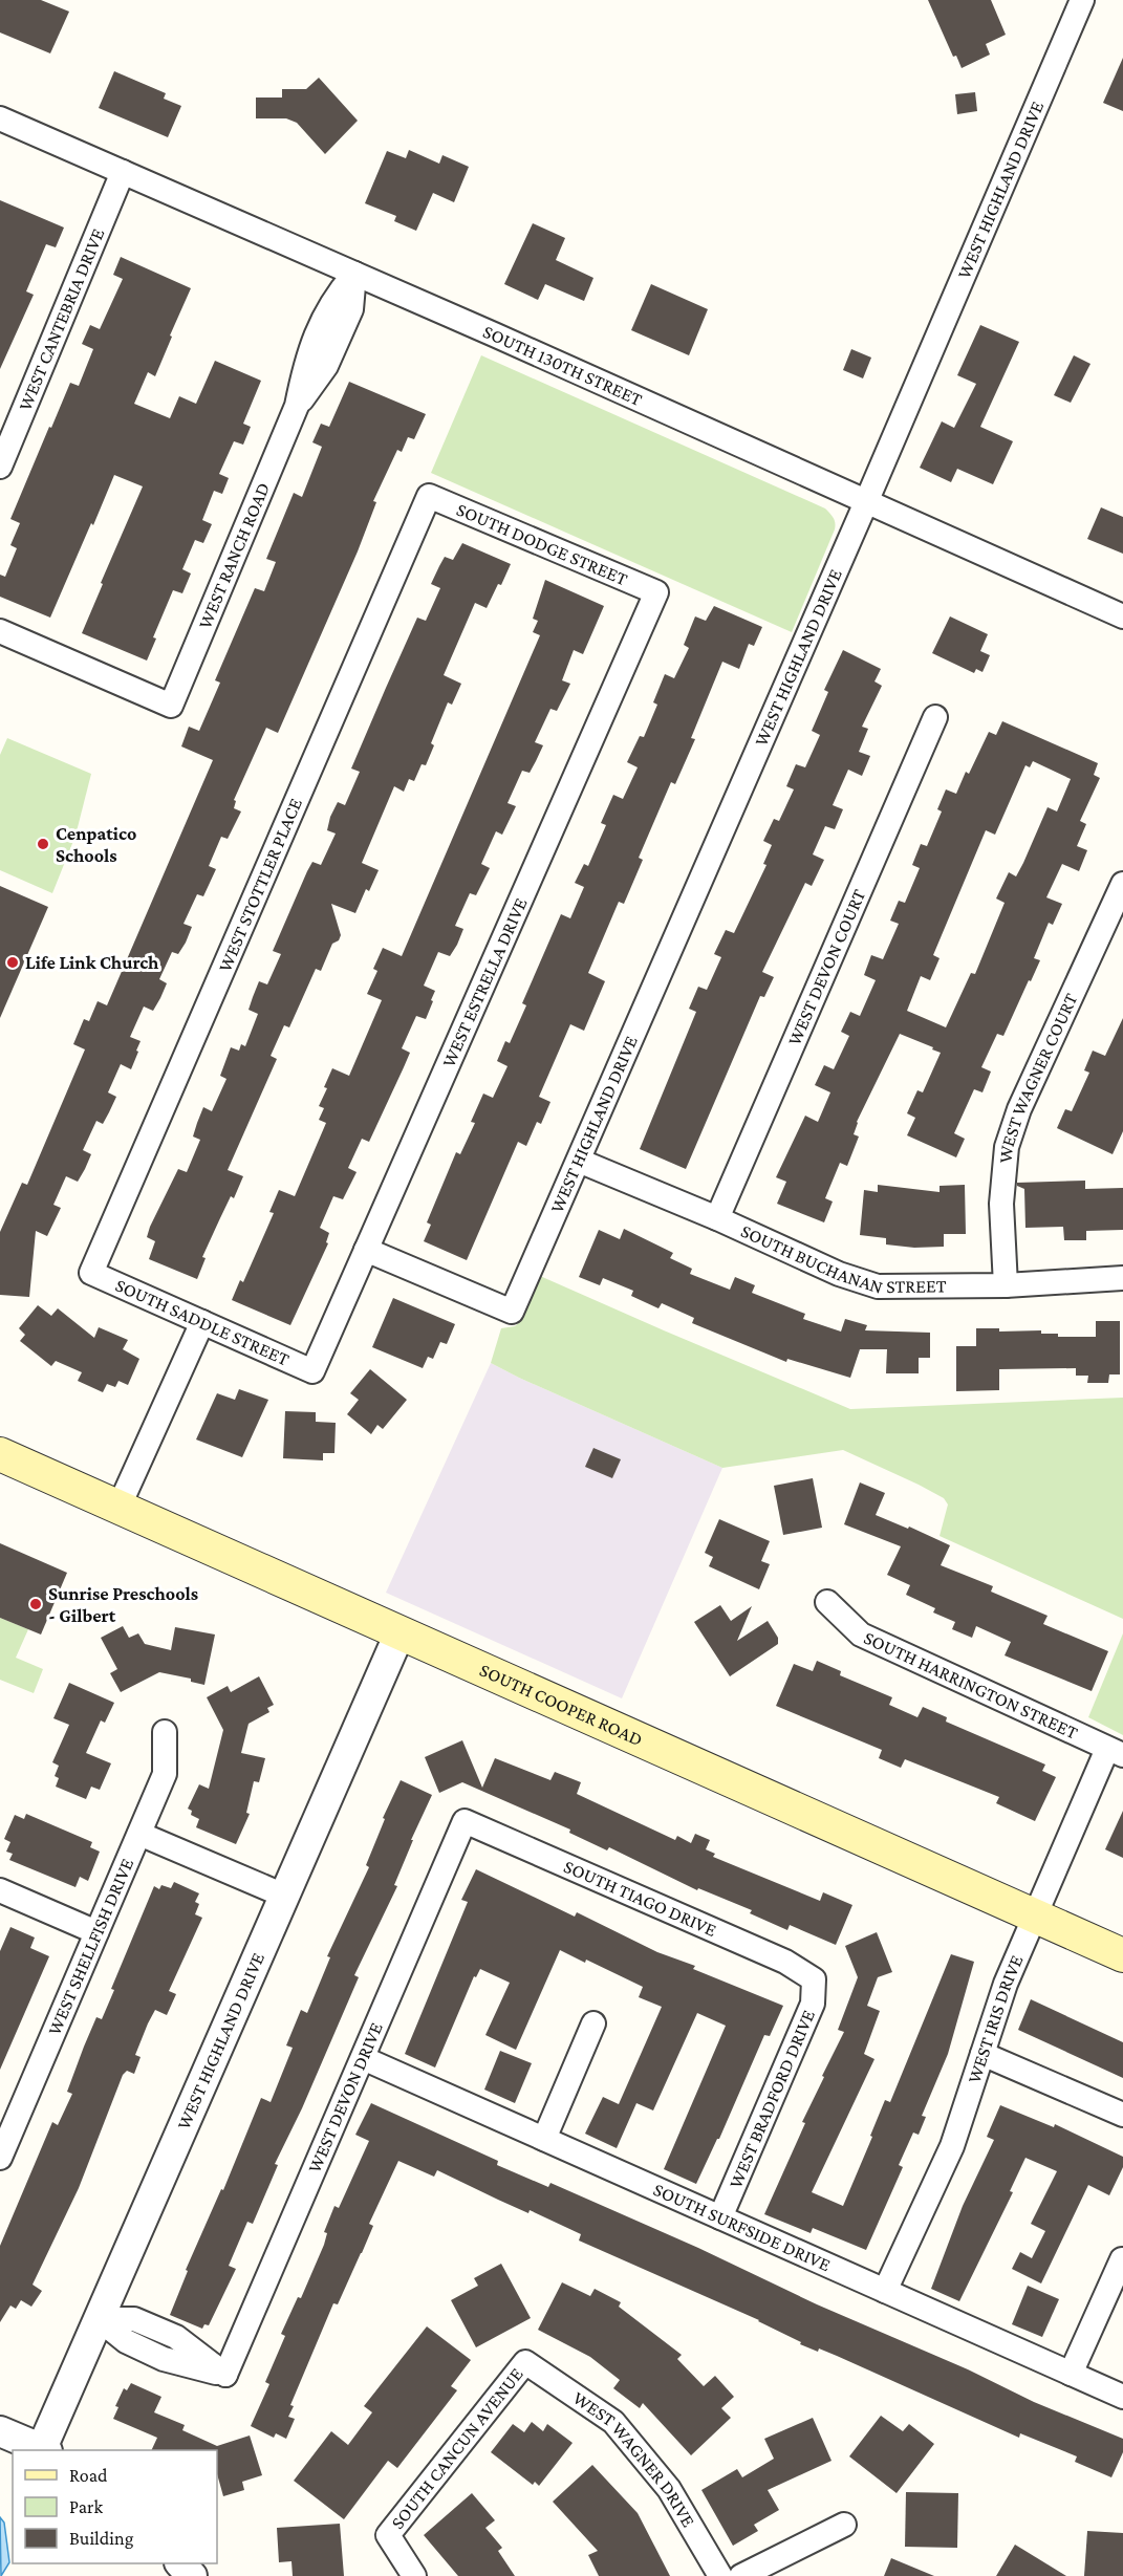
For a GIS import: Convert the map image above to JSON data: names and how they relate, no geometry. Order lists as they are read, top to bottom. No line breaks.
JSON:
{"streets":{"main road":["SOUTH COOPER ROAD"],"street":["WEST HIGHLAND DRIVE","WEST CANTEBRIA DRIVE","SOUTH 130TH STREET","SOUTH DODGE STREET","WEST RANCH ROAD","WEST STOTTLER PLACE","WEST DEVON COURT","WEST ESTRELLA DRIVE","WEST WAGNER COURT","SOUTH BUCHANAN STREET","SOUTH SADDLE STREET","SOUTH HARRINGTON STREET","SOUTH TIAGO DRIVE","WEST SHELLFISH DRIVE","WEST IRIS DRIVE","WEST DEVON DRIVE","WEST BRADFORD DRIVE","SOUTH SURFSIDE DRIVE","SOUTH CANCUN AVENUE","WEST WAGNER DRIVE"]},"crossings":[["WEST HIGHLAND DRIVE","SOUTH 130TH STREET"],["WEST HIGHLAND DRIVE","WEST ESTRELLA DRIVE"],["WEST HIGHLAND DRIVE","SOUTH BUCHANAN STREET"],["WEST HIGHLAND DRIVE","SOUTH COOPER ROAD"],["WEST HIGHLAND DRIVE","WEST DEVON DRIVE"],["WEST CANTEBRIA DRIVE","SOUTH 130TH STREET"],["SOUTH 130TH STREET","WEST RANCH ROAD"],["SOUTH DODGE STREET","WEST STOTTLER PLACE"],["SOUTH DODGE STREET","WEST ESTRELLA DRIVE"],["WEST STOTTLER PLACE","SOUTH SADDLE STREET"],["WEST DEVON COURT","SOUTH BUCHANAN STREET"],["WEST ESTRELLA DRIVE","SOUTH SADDLE STREET"],["WEST WAGNER COURT","SOUTH BUCHANAN STREET"],["SOUTH HARRINGTON STREET","WEST IRIS DRIVE"],["SOUTH COOPER ROAD","WEST IRIS DRIVE"],["SOUTH TIAGO DRIVE","WEST DEVON DRIVE"],["SOUTH TIAGO DRIVE","WEST BRADFORD DRIVE"],["WEST IRIS DRIVE","SOUTH SURFSIDE DRIVE"],["WEST DEVON DRIVE","SOUTH SURFSIDE DRIVE"],["WEST BRADFORD DRIVE","SOUTH SURFSIDE DRIVE"],["SOUTH CANCUN AVENUE","WEST WAGNER DRIVE"]],"places":["Cenpatico Schools","Life Link Church","Sunrise Preschools - Gilbert"],"legend":["Road","Park","Building"]}
